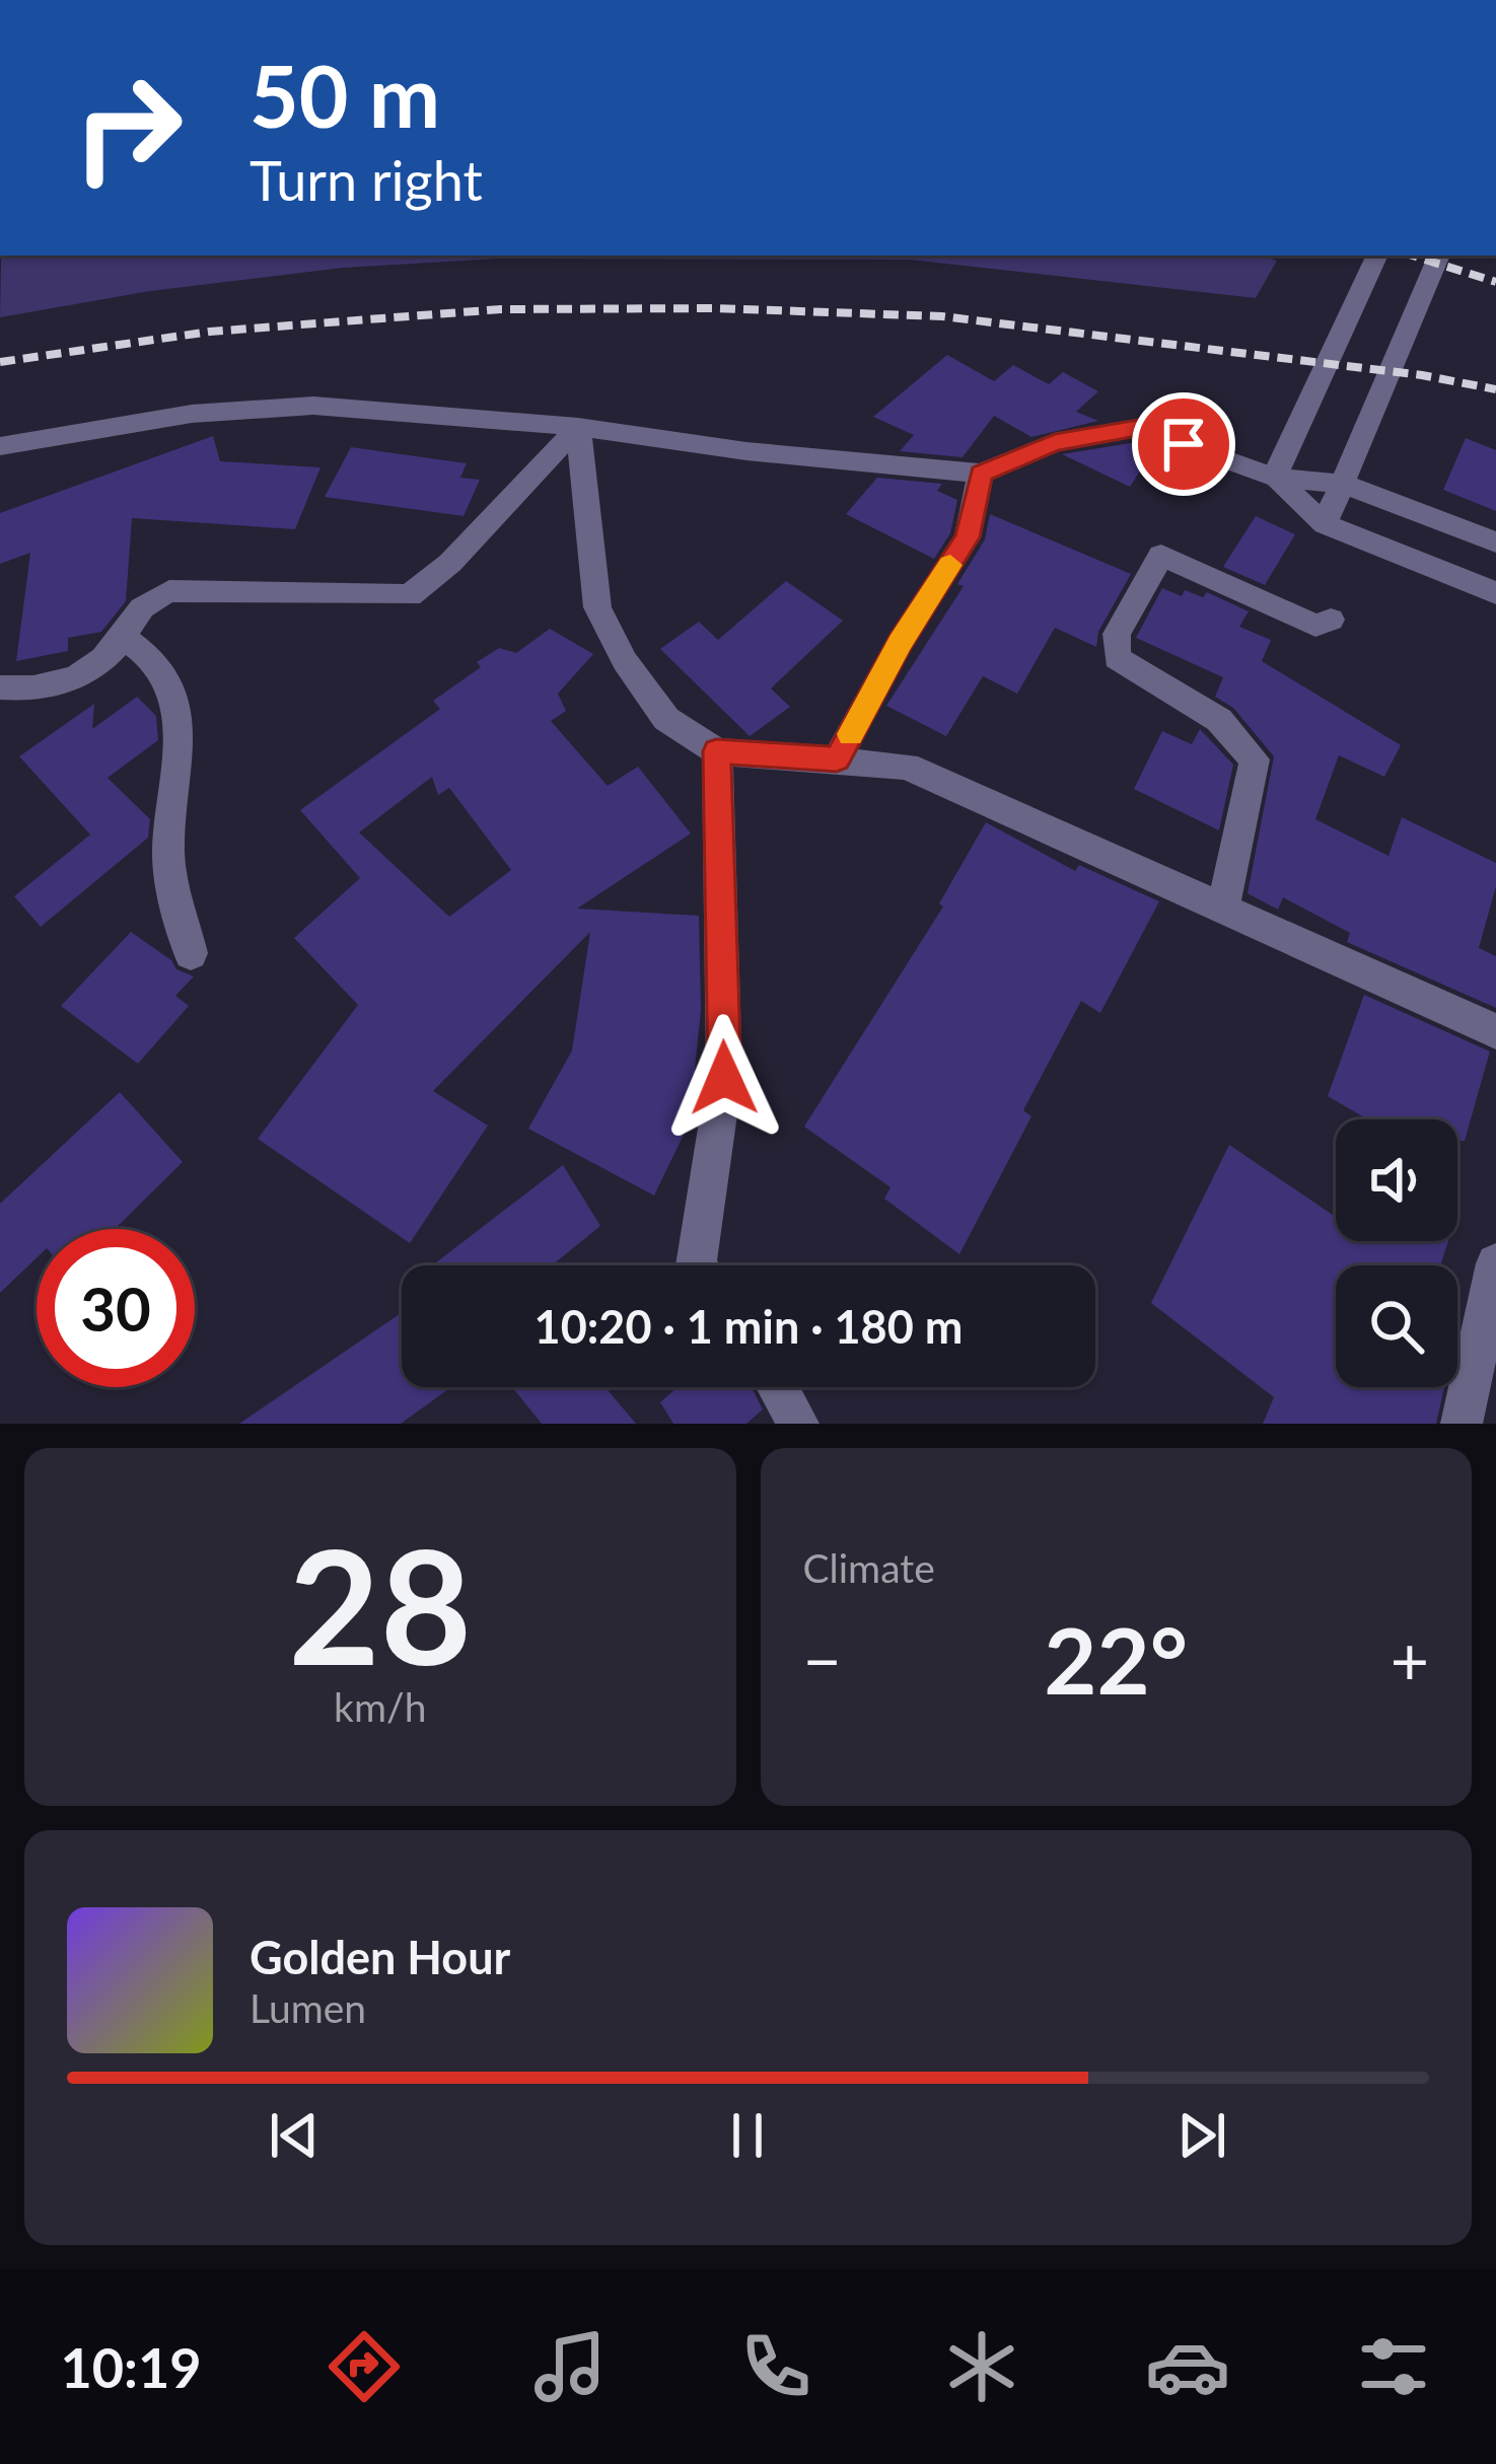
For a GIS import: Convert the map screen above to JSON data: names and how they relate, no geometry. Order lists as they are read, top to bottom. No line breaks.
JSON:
{"page":{"turn":["50 m","Turn right"],"limit":"30","trip":"10:20 · 1 min · 180 m","tile":[["28","km/h"],"Climate"],"heat":["−","22°","+"],"song":["Golden Hour","Lumen"],"tabs":"10:19"}}
